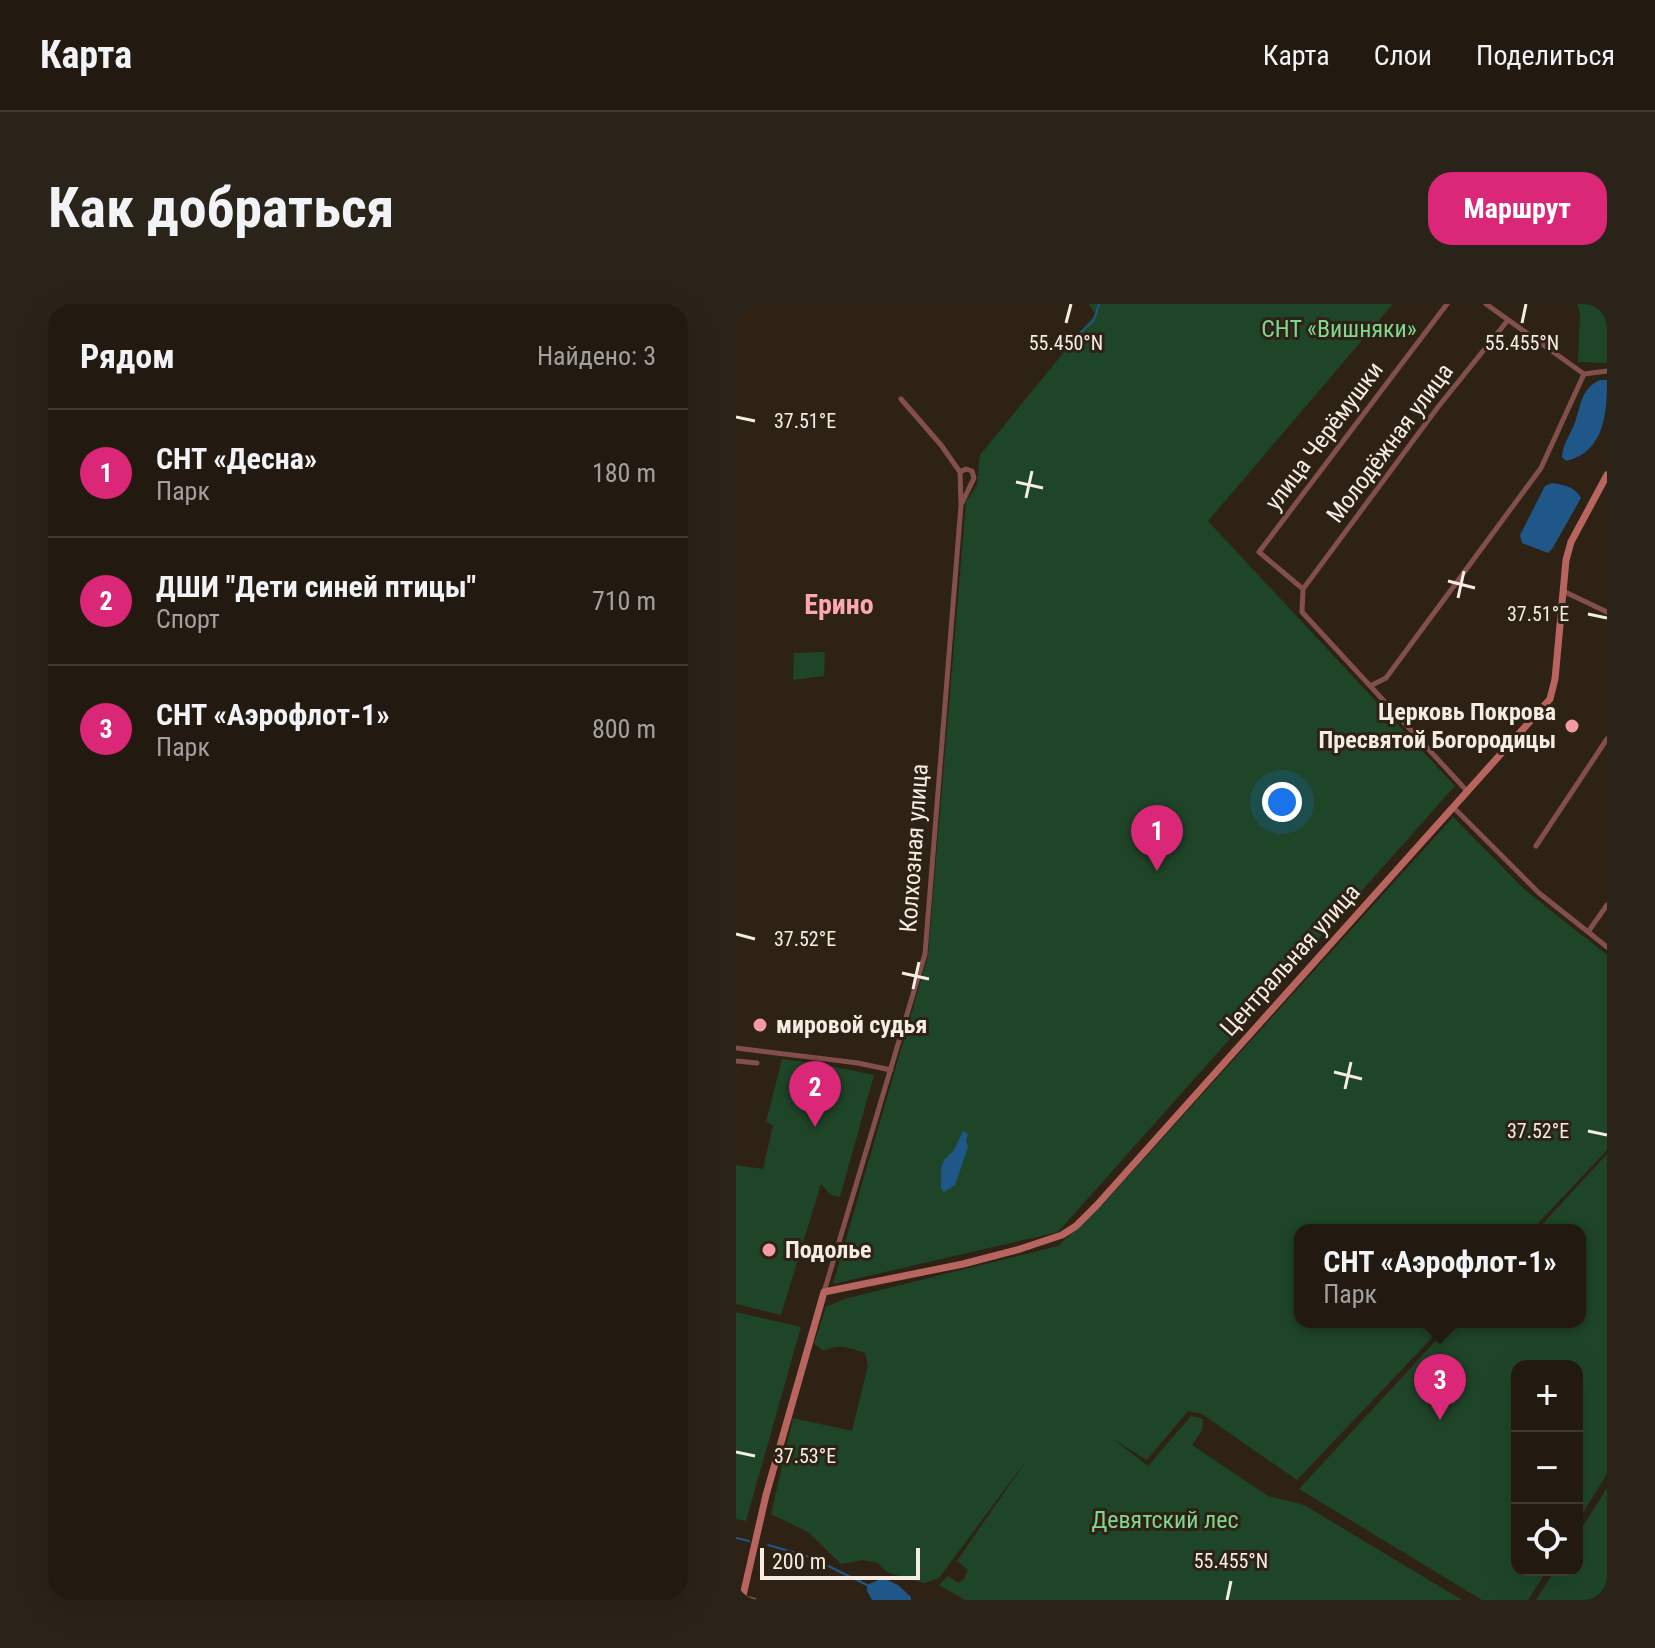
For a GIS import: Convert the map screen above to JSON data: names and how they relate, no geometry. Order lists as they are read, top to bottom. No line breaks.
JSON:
{"streets":{"street":["улица Черёмушки","Молодёжная улица","Колхозная улица","Центральная улица"]},"crossings":[["улица Черёмушки","Молодёжная улица"],["Колхозная улица","Центральная улица"]],"districts":["Ерино"],"parks":["СНТ «Вишняки»","Девятский лес"],"places":["Церковь Покрова Пресвятой Богородицы","мировой судья","Подолье"],"scale_bar":"200 m","page":{"header":"Карта","nav":["Карта","Слои","Поделиться"],"buttons":"Маршрут","title":"Как добраться","heading":["Рядом","Найдено: 3"],"list":[{"mark":"1","name":"СНТ «Десна»","note":"Парк","value":"180 m"},{"mark":"2","name":"ДШИ \"Дети синей птицы\"","note":"Спорт","value":"710 m"},{"mark":"3","name":"СНТ «Аэрофлот-1»","note":"Парк","value":"800 m"}],"pins":["1","2","3"],"popup":["СНТ «Аэрофлот-1»","Парк"],"map_buttons":["+","−"],"scale":"200 m"},"coordinates":["55.450°N","55.455°N","37.51°E","37.52°E","37.53°E"]}
